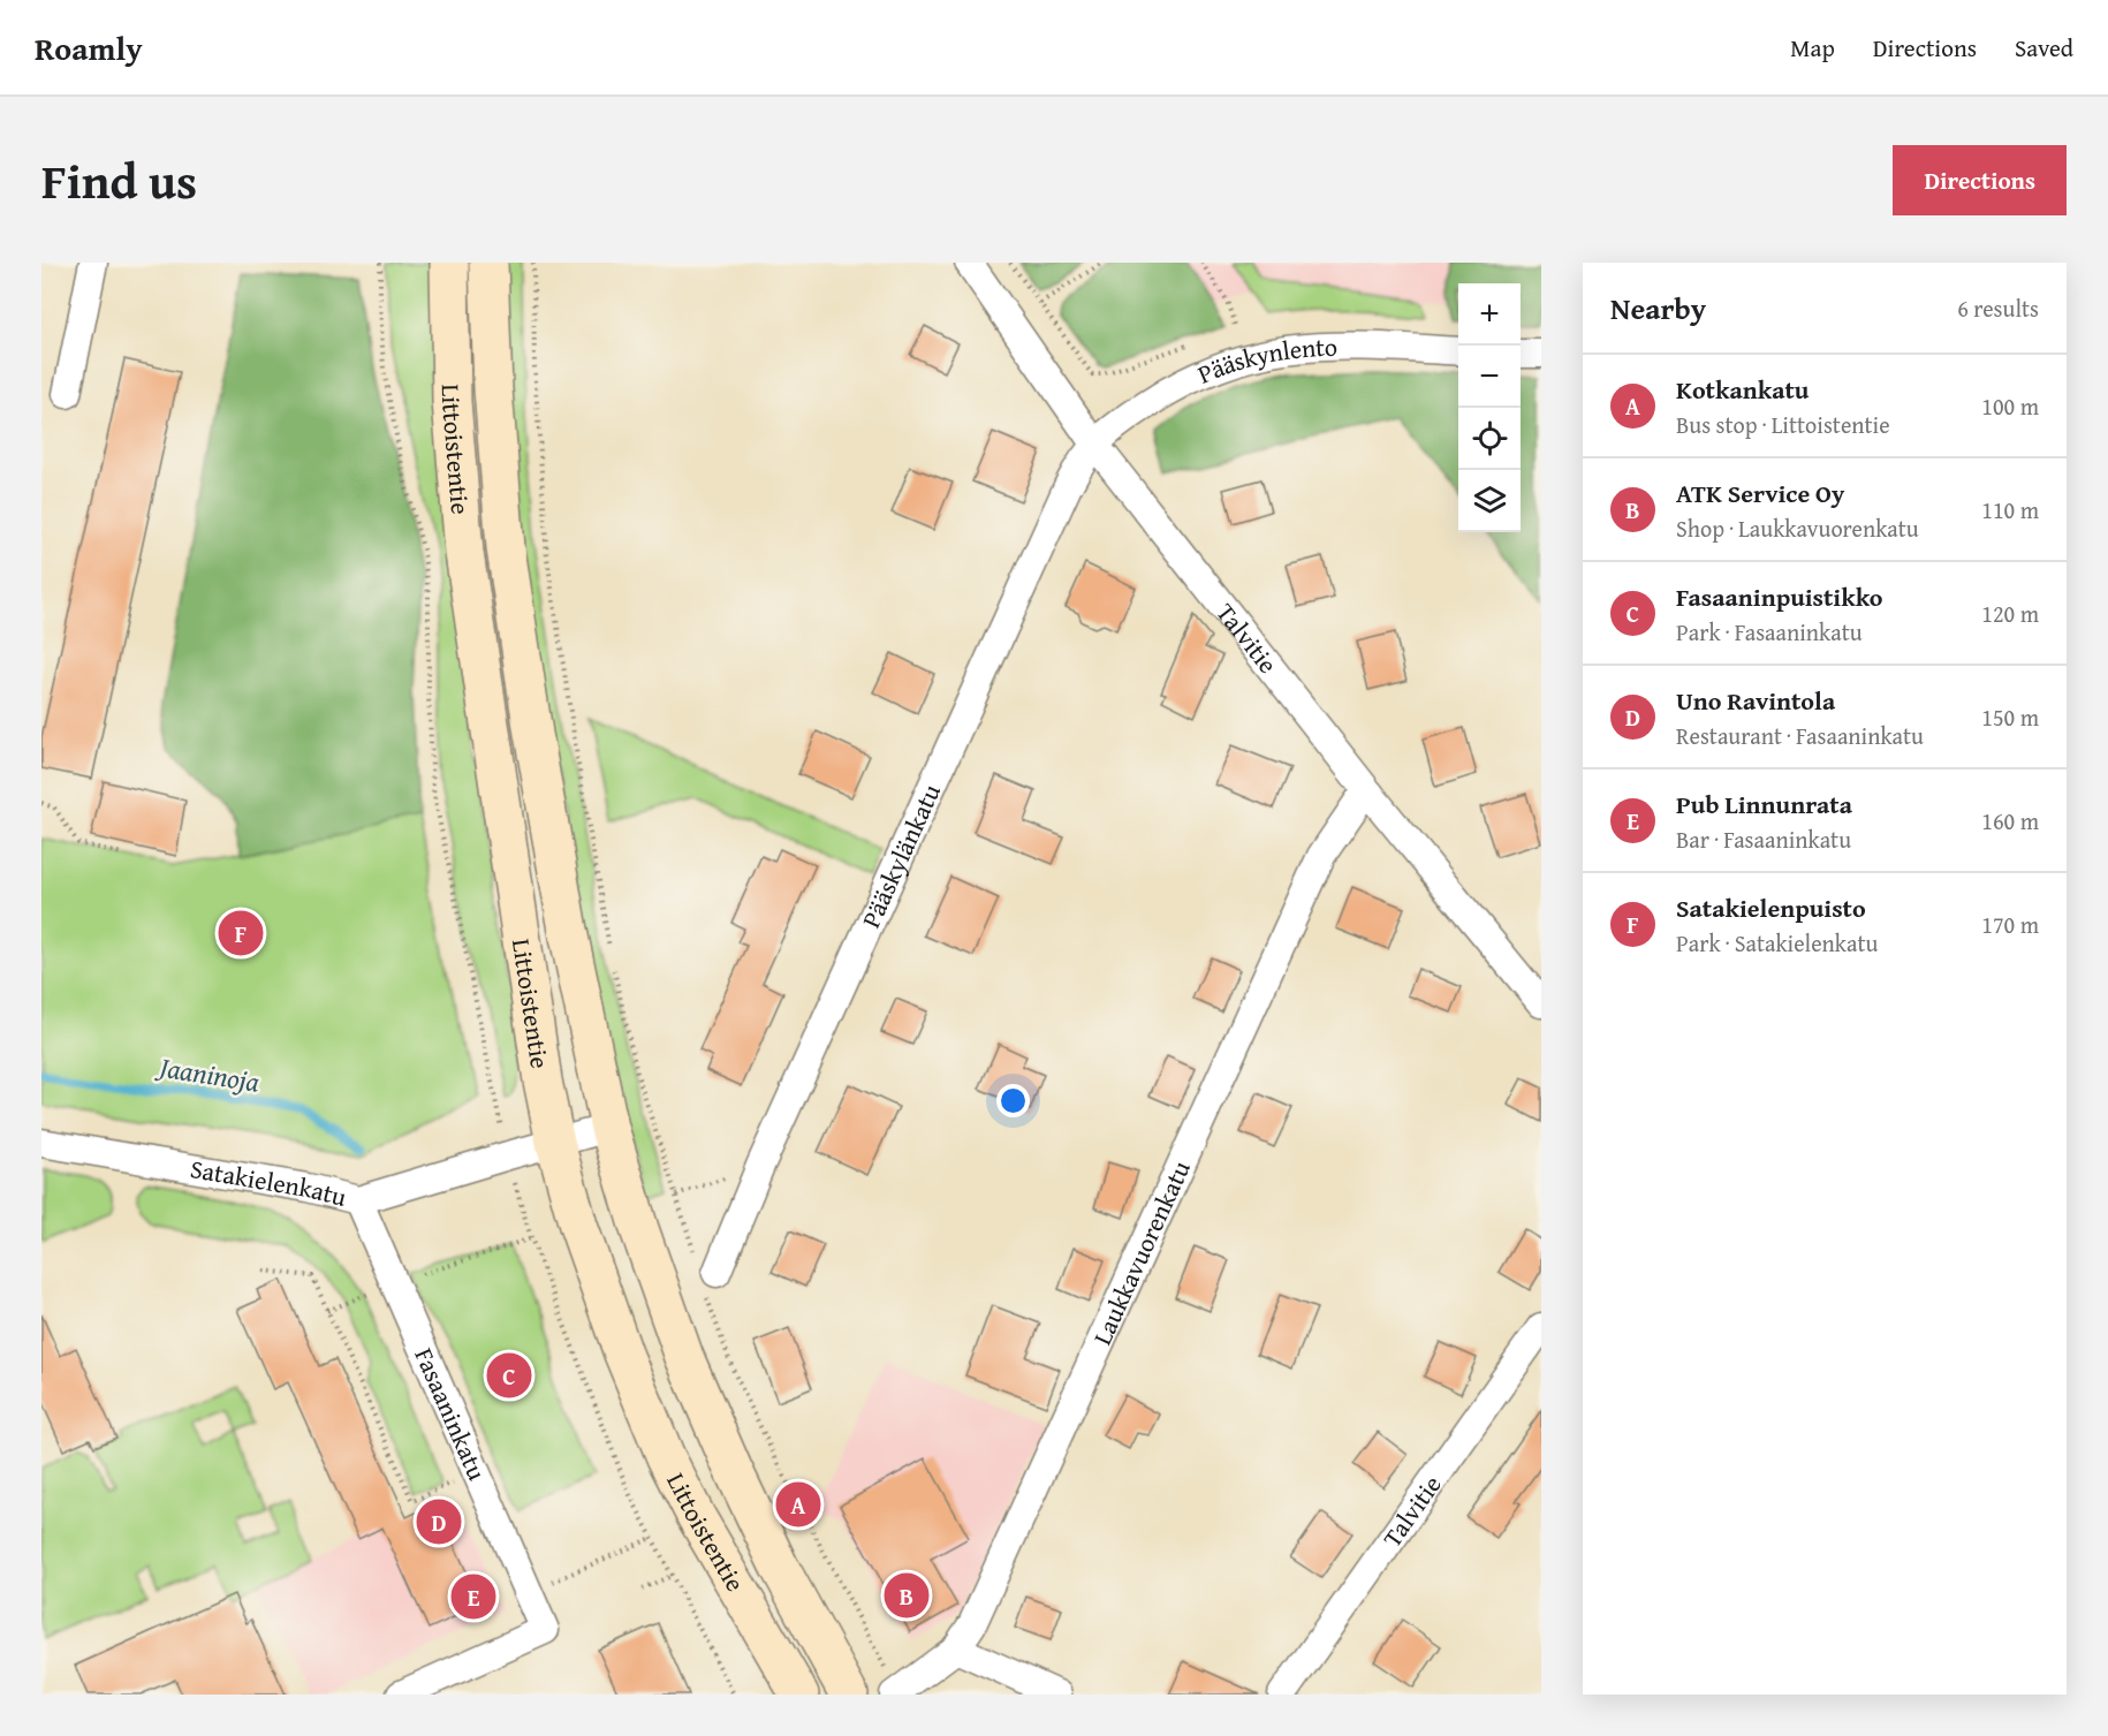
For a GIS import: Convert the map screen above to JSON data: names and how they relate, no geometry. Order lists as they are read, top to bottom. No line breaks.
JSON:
{"streets":{"main road":["Littoistentie"],"street":["Pääskynlento","Talvitie","Pääskylänkatu","Satakielenkatu","Laukkavuorenkatu","Fasaaninkatu"]},"crossings":[["Pääskynlento","Talvitie"],["Pääskynlento","Pääskylänkatu"],["Littoistentie","Satakielenkatu"],["Talvitie","Pääskylänkatu"],["Talvitie","Laukkavuorenkatu"],["Satakielenkatu","Fasaaninkatu"]],"water":["Jaaninoja"],"page":{"header":"Roamly","nav":["Map","Directions","Saved"],"title":"Find us","buttons":"Directions","heading":["Nearby","6 results"],"map_buttons":["+","−"],"list":[{"mark":"A","name":"Kotkankatu","note":"Bus stop · Littoistentie","value":"100 m"},{"mark":"B","name":"ATK Service Oy","note":"Shop · Laukkavuorenkatu","value":"110 m"},{"mark":"C","name":"Fasaaninpuistikko","note":"Park · Fasaaninkatu","value":"120 m"},{"mark":"D","name":"Uno Ravintola","note":"Restaurant · Fasaaninkatu","value":"150 m"},{"mark":"E","name":"Pub Linnunrata","note":"Bar · Fasaaninkatu","value":"160 m"},{"mark":"F","name":"Satakielenpuisto","note":"Park · Satakielenkatu","value":"170 m"}],"pins":["F","C","A","D","B","E"]}}
